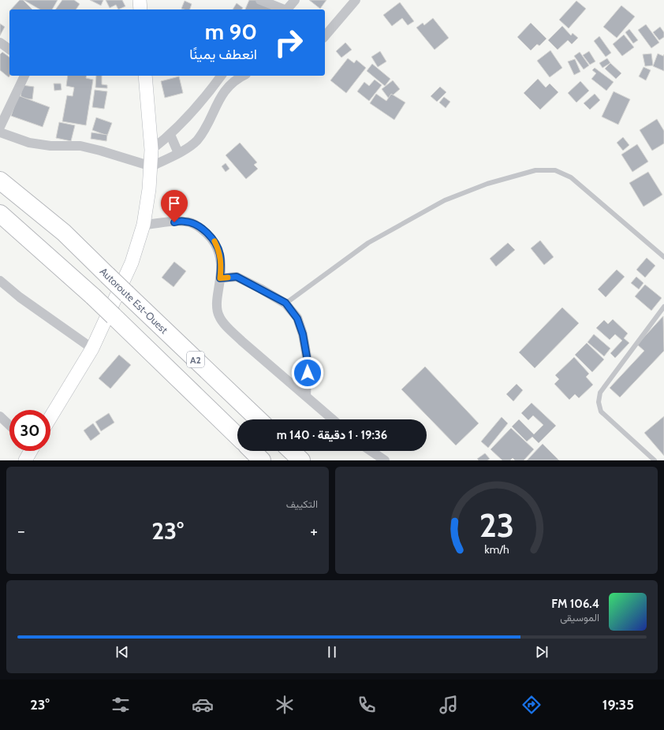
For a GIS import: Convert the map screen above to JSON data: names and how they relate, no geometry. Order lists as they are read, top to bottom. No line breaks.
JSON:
{"streets":{"highway":["Autoroute Est-Ouest","A2"]},"page":{"turn":["90 m","انعطف يمينًا"],"limit":"30","trip":"19:36 · 1 دقيقة · 140 m","tile":"التكييف","heat":["−","23°","+"],"song":["106.4 FM","الموسيقى"],"tabs":["19:35","23°"],"gauge":["23","km/h"]}}
